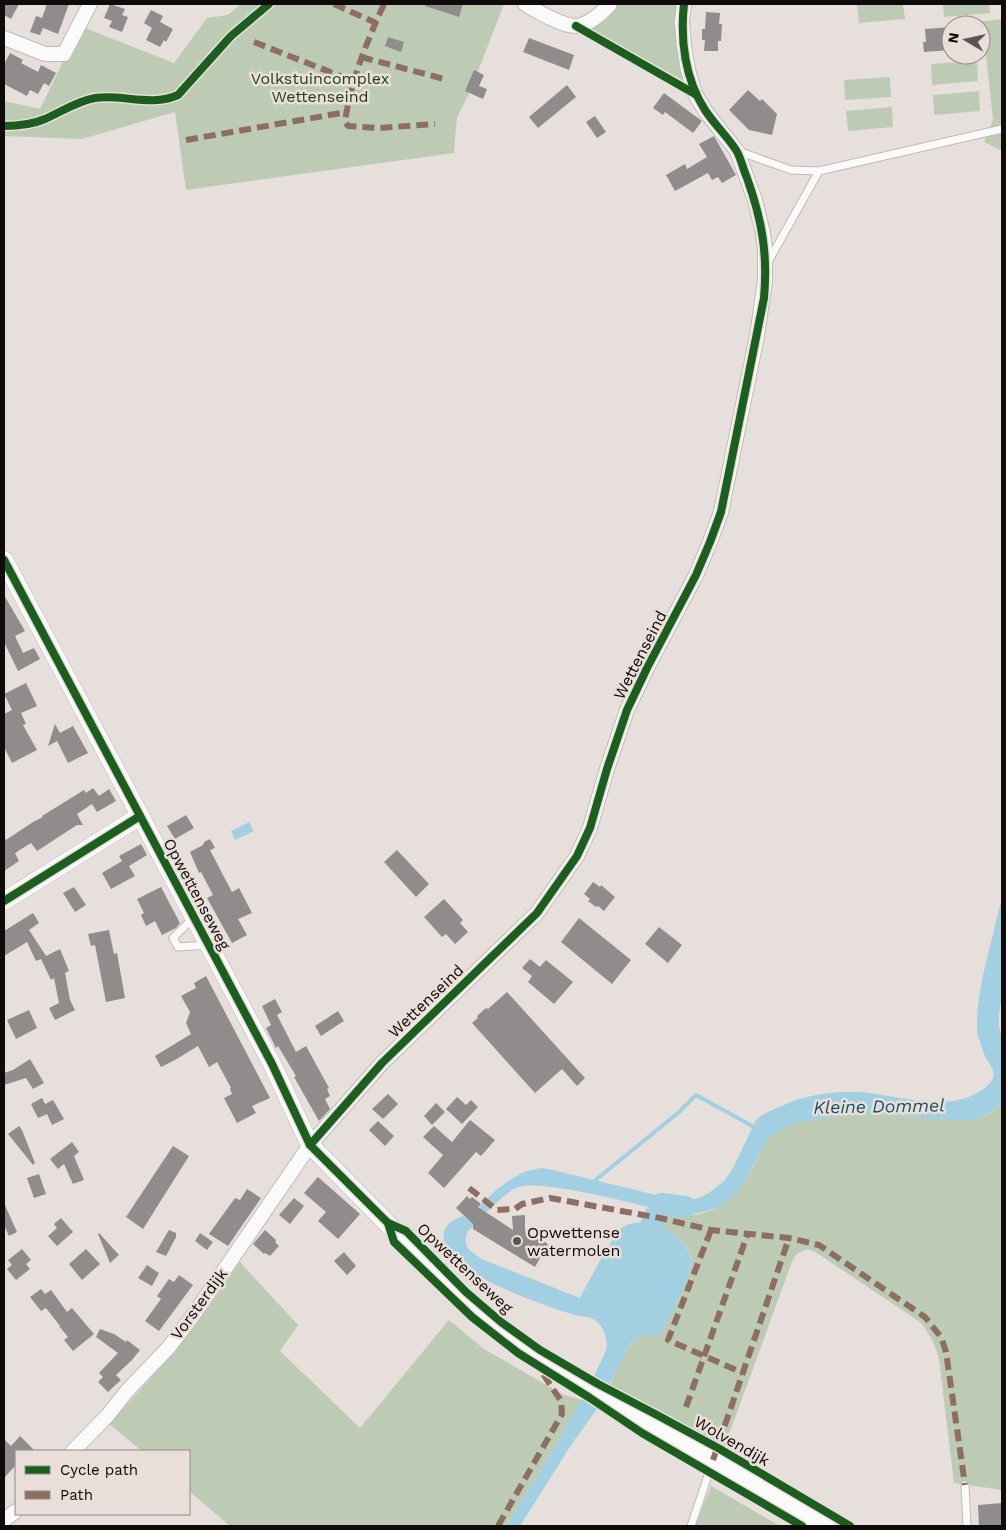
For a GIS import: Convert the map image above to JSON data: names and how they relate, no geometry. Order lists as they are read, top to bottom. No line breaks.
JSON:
{"streets":{"street":["Wettenseind","Opwettenseweg","Vorsterdijk","Wolvendijk"]},"crossings":[["Wettenseind","Opwettenseweg"],["Wettenseind","Vorsterdijk"],["Opwettenseweg","Vorsterdijk"],["Opwettenseweg","Wolvendijk"]],"water":["Kleine Dommel"],"parks":["Volkstuincomplex Wettenseind"],"places":["Opwettense watermolen"],"legend":["Cycle path","Path"],"north":"left"}
